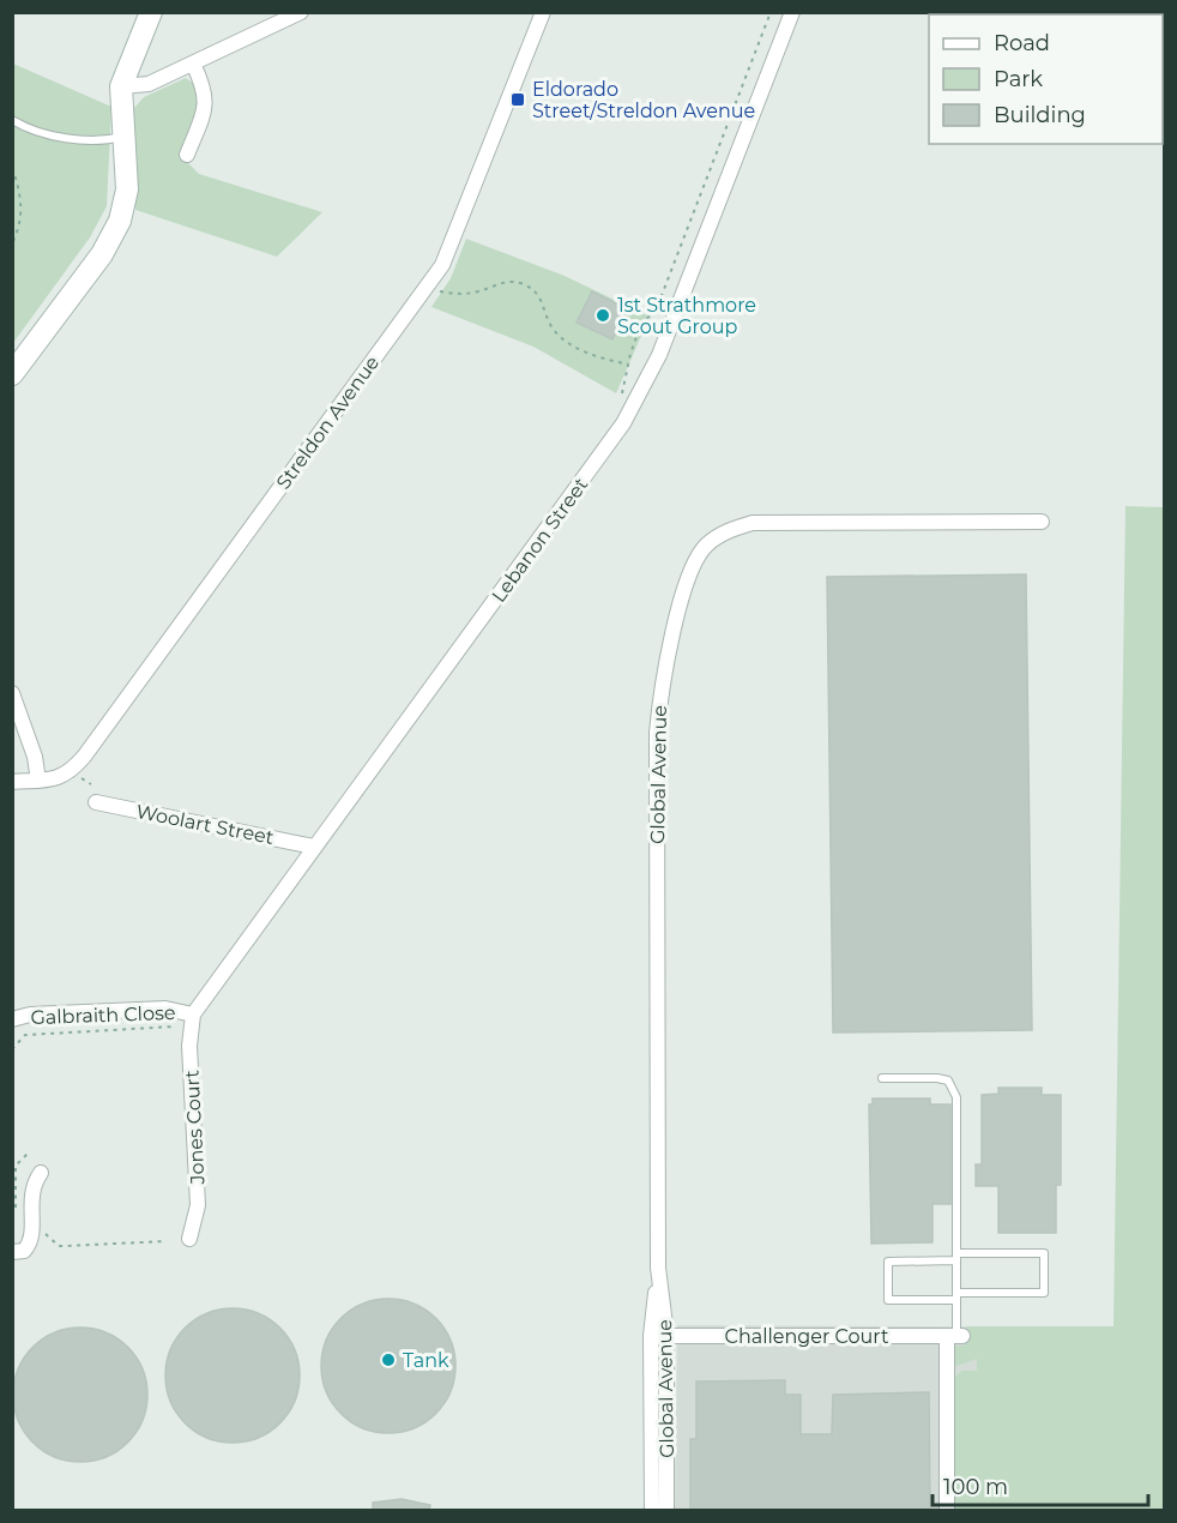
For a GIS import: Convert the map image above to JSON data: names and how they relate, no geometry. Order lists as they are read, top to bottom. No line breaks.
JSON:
{"streets":{"street":["Streldon Avenue","Lebanon Street","Global Avenue","Woolart Street","Galbraith Close","Jones Court","Challenger Court"]},"crossings":[["Lebanon Street","Woolart Street"],["Lebanon Street","Galbraith Close"],["Lebanon Street","Jones Court"],["Global Avenue","Challenger Court"],["Galbraith Close","Jones Court"]],"places":{"transit":["Eldorado Street/Streldon Avenue"],"other":["1st Strathmore Scout Group","Tank"]},"legend":["Road","Park","Building"],"scale_bar":"100 m"}
